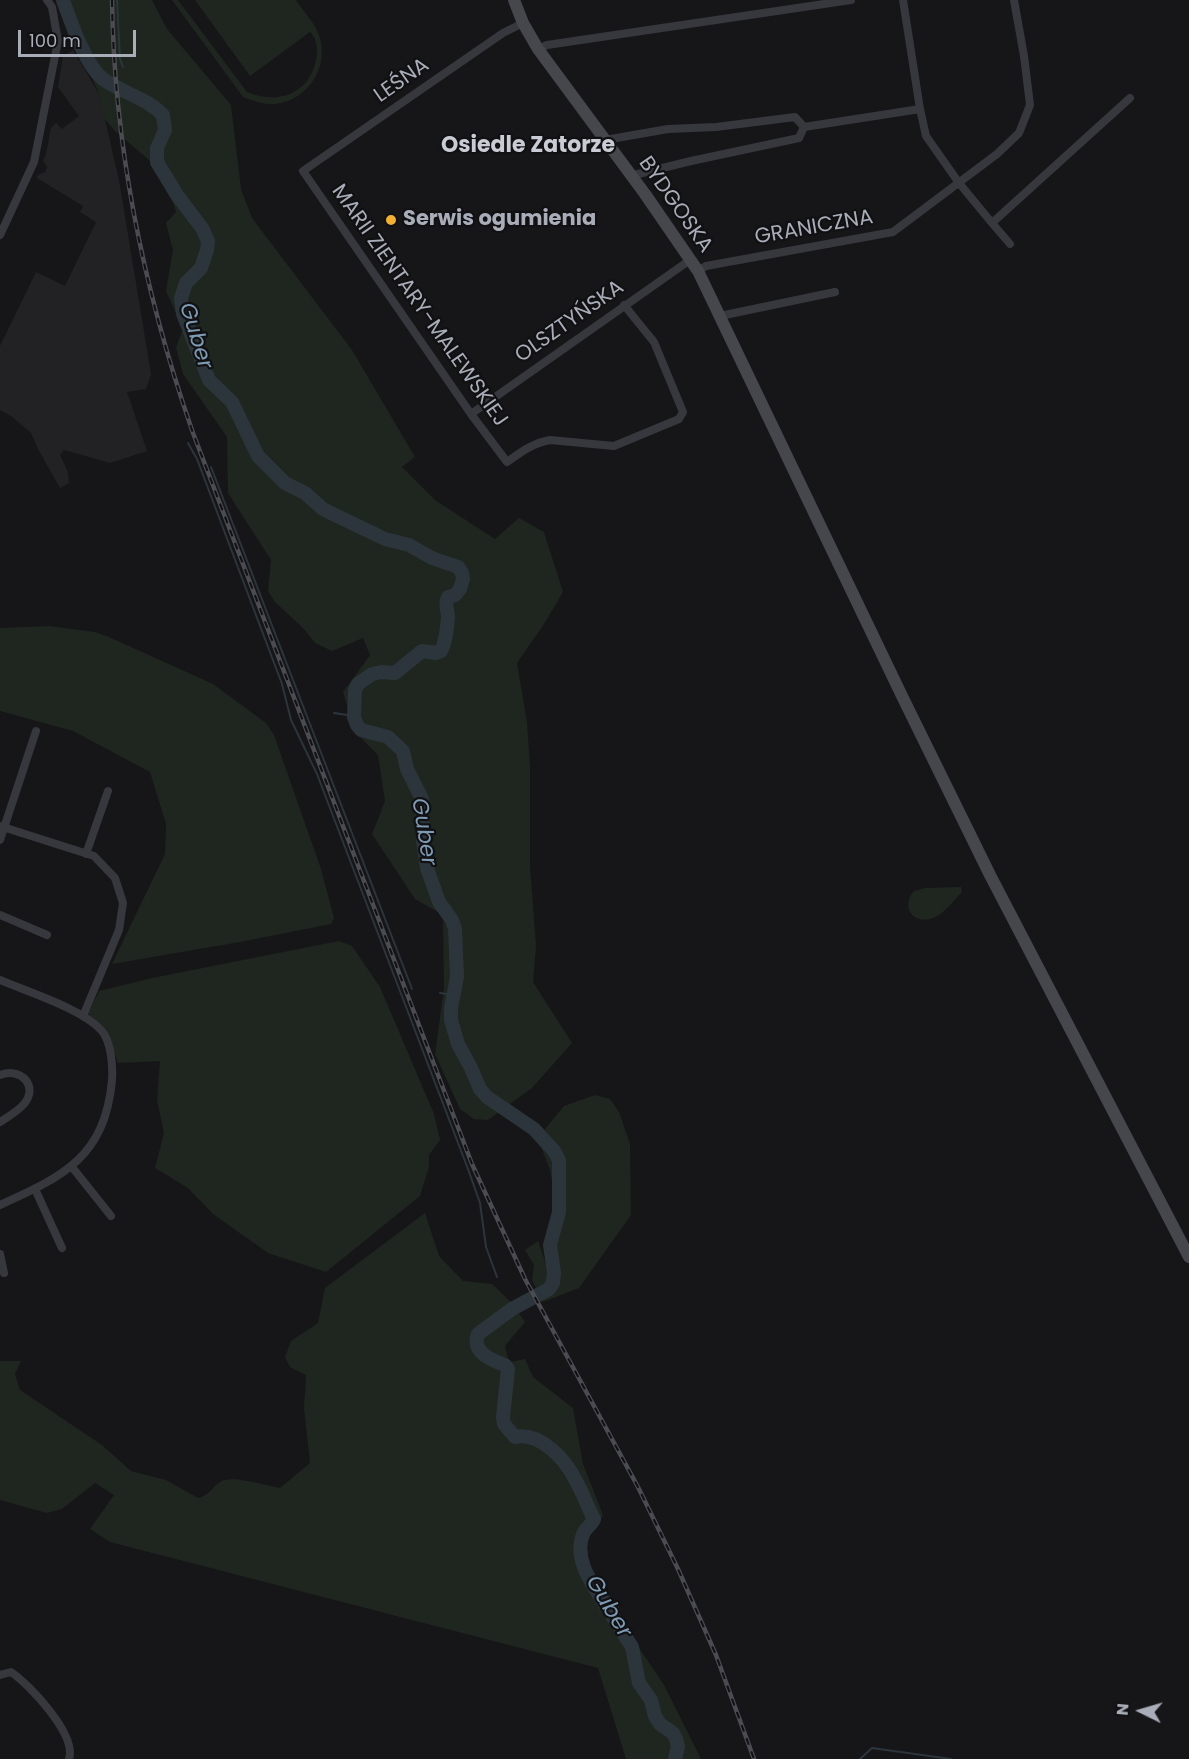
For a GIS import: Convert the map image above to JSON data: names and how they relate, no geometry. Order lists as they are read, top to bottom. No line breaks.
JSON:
{"streets":{"main road":["BYDGOSKA"],"street":["LEŚNA","GRANICZNA","MARII ZIENTARY-MALEWSKIEJ","OLSZTYŃSKA"]},"crossings":[["LEŚNA","BYDGOSKA"],["LEŚNA","MARII ZIENTARY-MALEWSKIEJ"],["BYDGOSKA","GRANICZNA"],["BYDGOSKA","OLSZTYŃSKA"],["MARII ZIENTARY-MALEWSKIEJ","OLSZTYŃSKA"]],"districts":["Osiedle Zatorze"],"water":["Guber"],"places":["Serwis ogumienia"],"scale_bar":"100 m","north":"left"}
